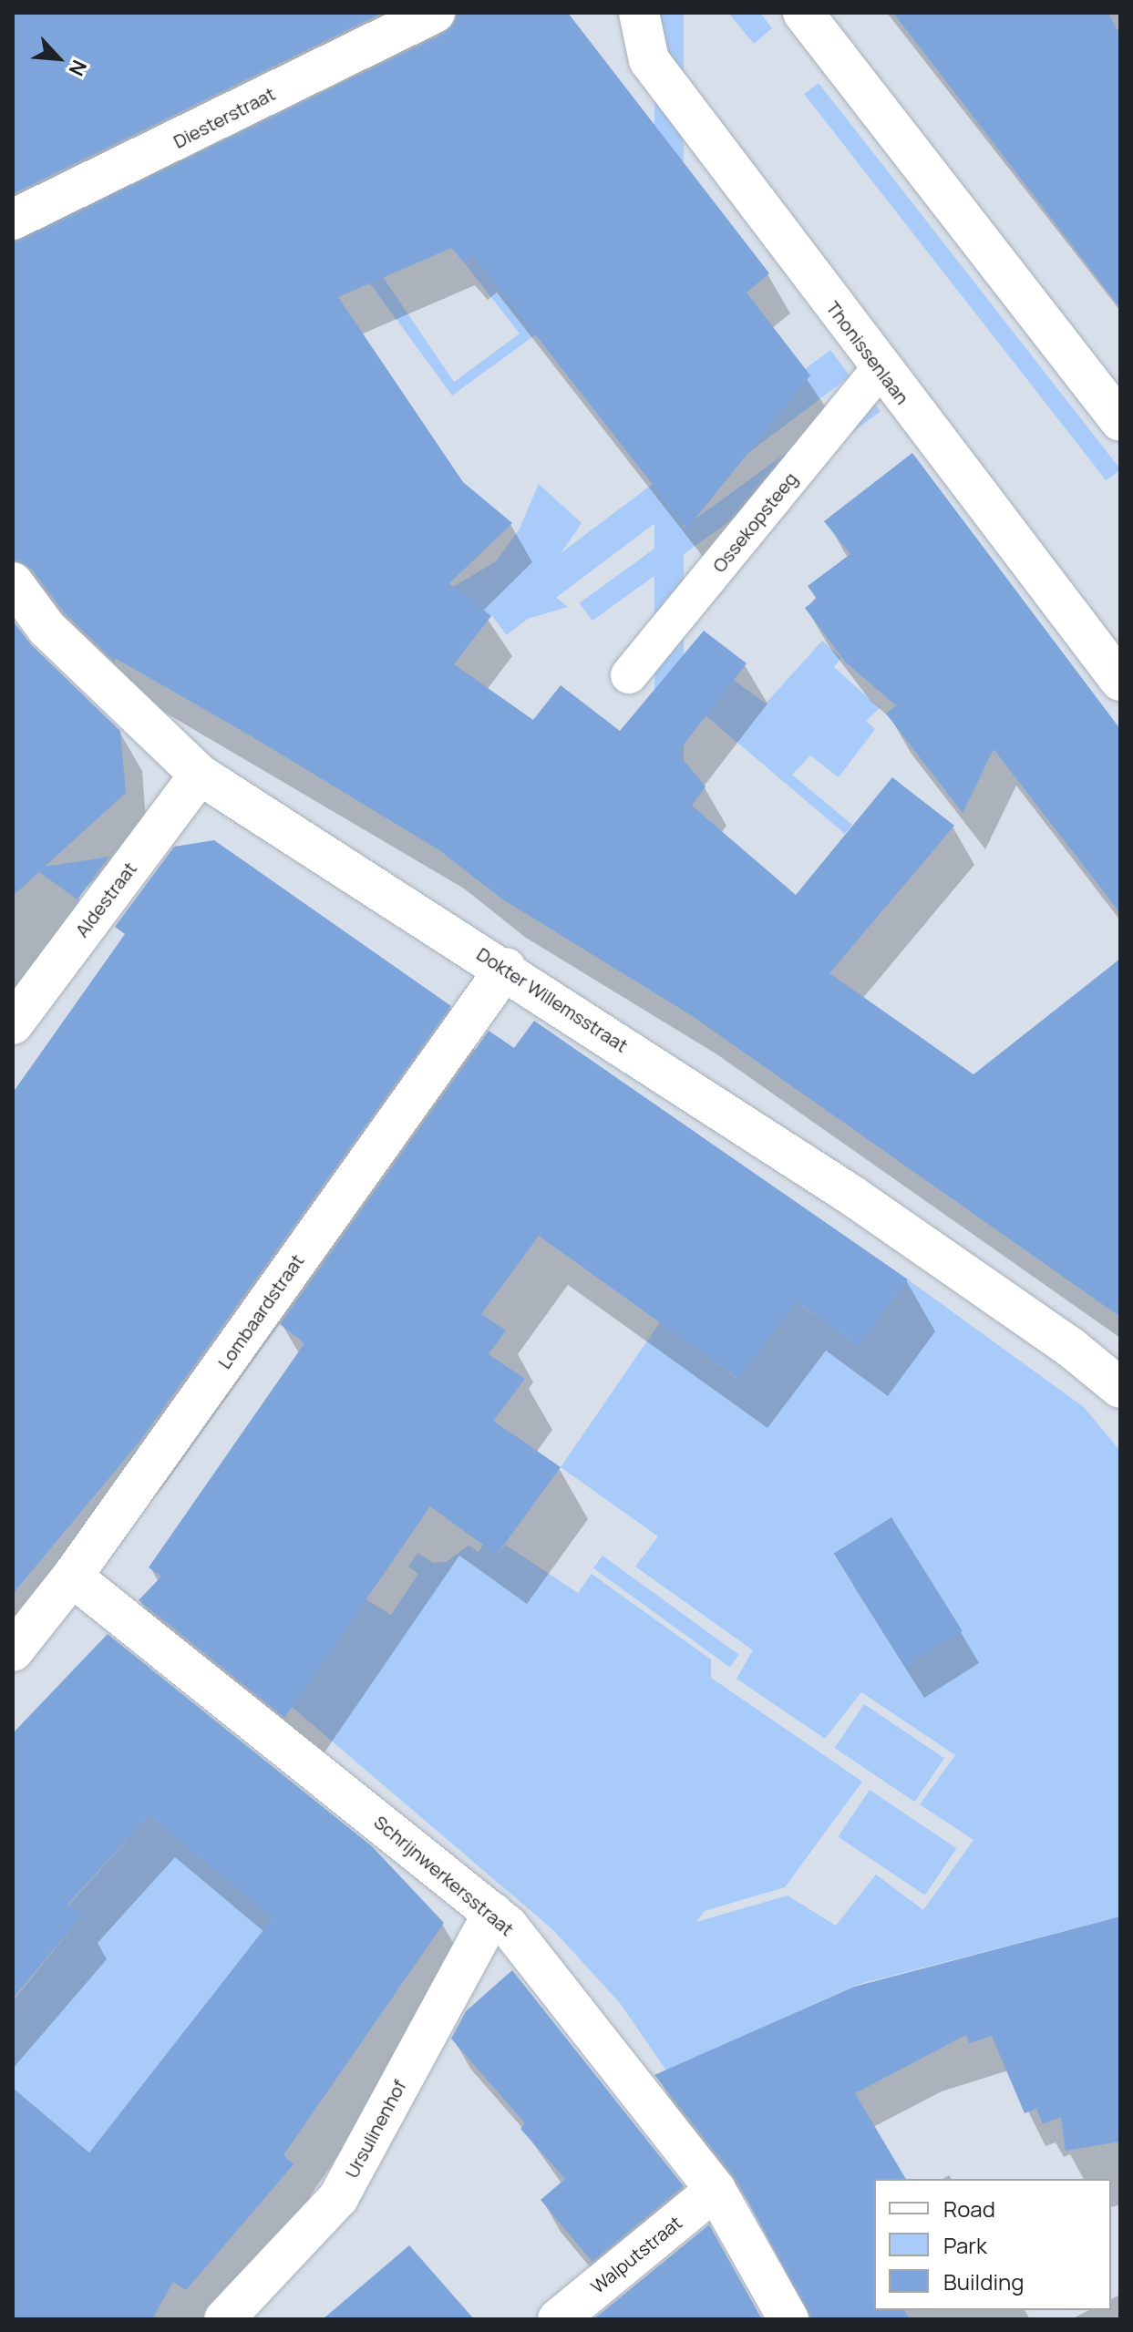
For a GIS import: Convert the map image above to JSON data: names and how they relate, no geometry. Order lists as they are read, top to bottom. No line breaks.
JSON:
{"streets":{"street":["Diesterstraat","Thonissenlaan","Aldestraat","Dokter Willemsstraat","Lombaardstraat","Schrijnwerkersstraat","Ursulinenhof","Walputstraat"],"lane":["Ossekopsteeg"]},"crossings":[["Thonissenlaan","Ossekopsteeg"],["Aldestraat","Dokter Willemsstraat"],["Dokter Willemsstraat","Lombaardstraat"],["Lombaardstraat","Schrijnwerkersstraat"],["Schrijnwerkersstraat","Ursulinenhof"],["Schrijnwerkersstraat","Walputstraat"]],"legend":["Road","Park","Building"],"north":"bottom right"}
